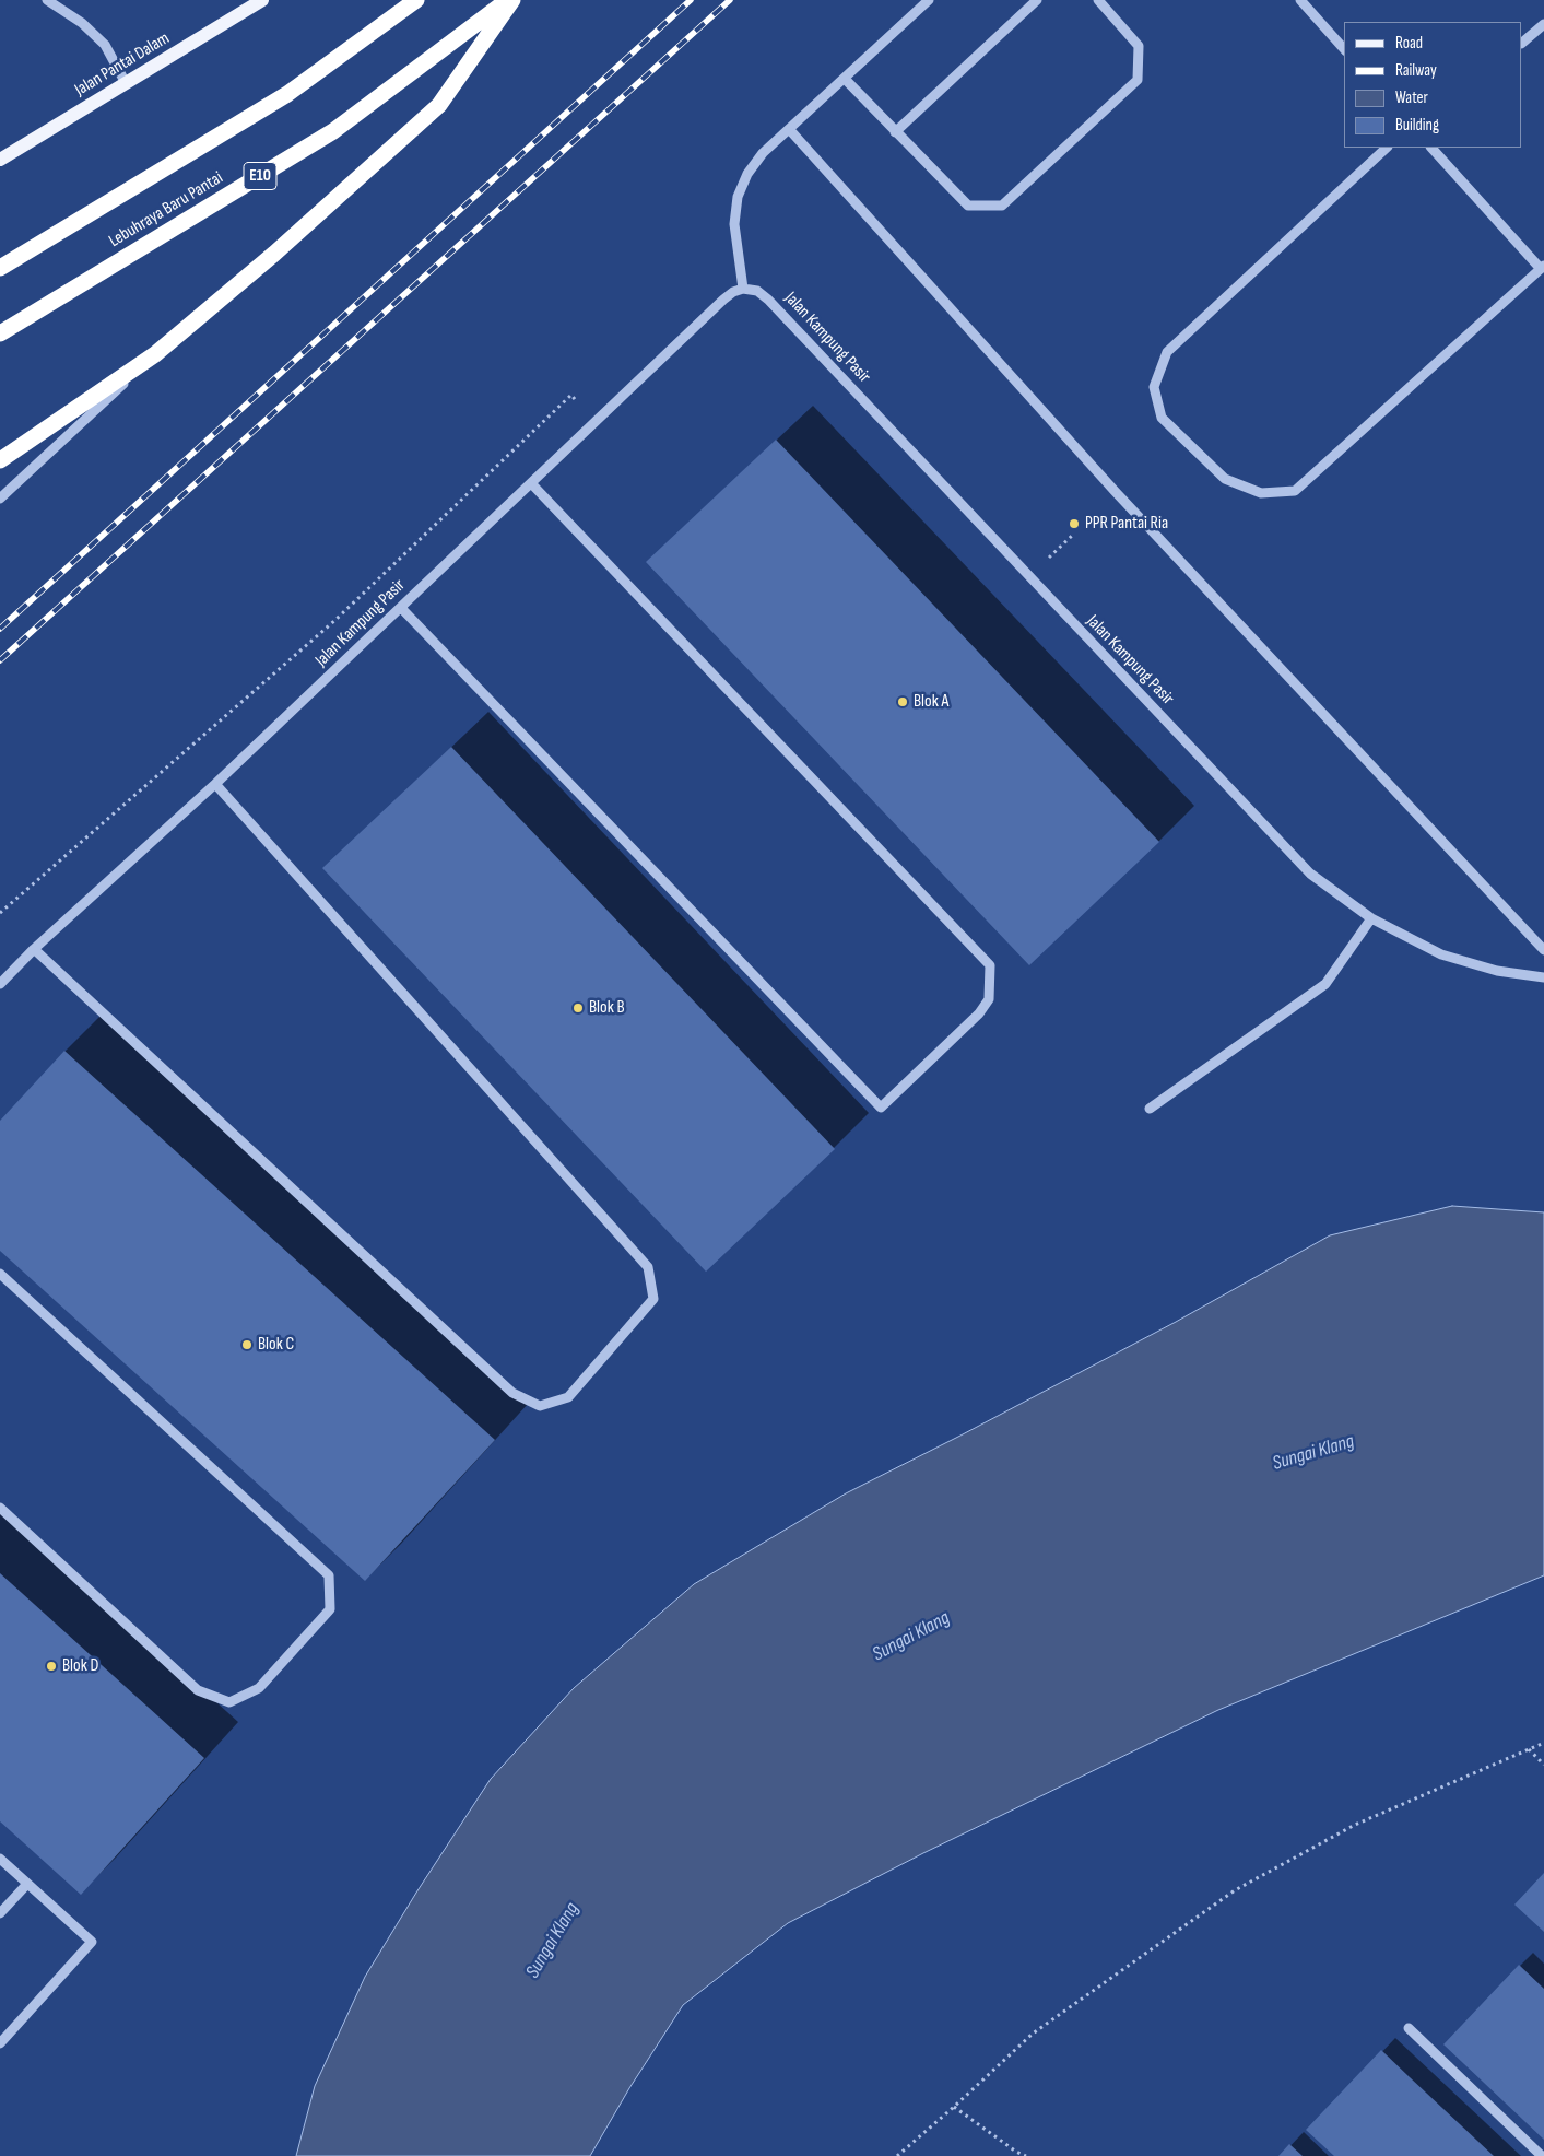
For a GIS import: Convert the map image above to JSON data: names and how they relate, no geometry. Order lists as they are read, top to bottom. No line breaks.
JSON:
{"streets":{"highway":["E10","Lebuhraya Baru Pantai"],"main road":["Jalan Pantai Dalam"],"street":["Jalan Kampung Pasir"]},"water":["Sungai Klang"],"places":["PPR Pantai Ria","Blok A","Blok B","Blok C","Blok D"],"legend":["Road","Railway","Water","Building"]}
